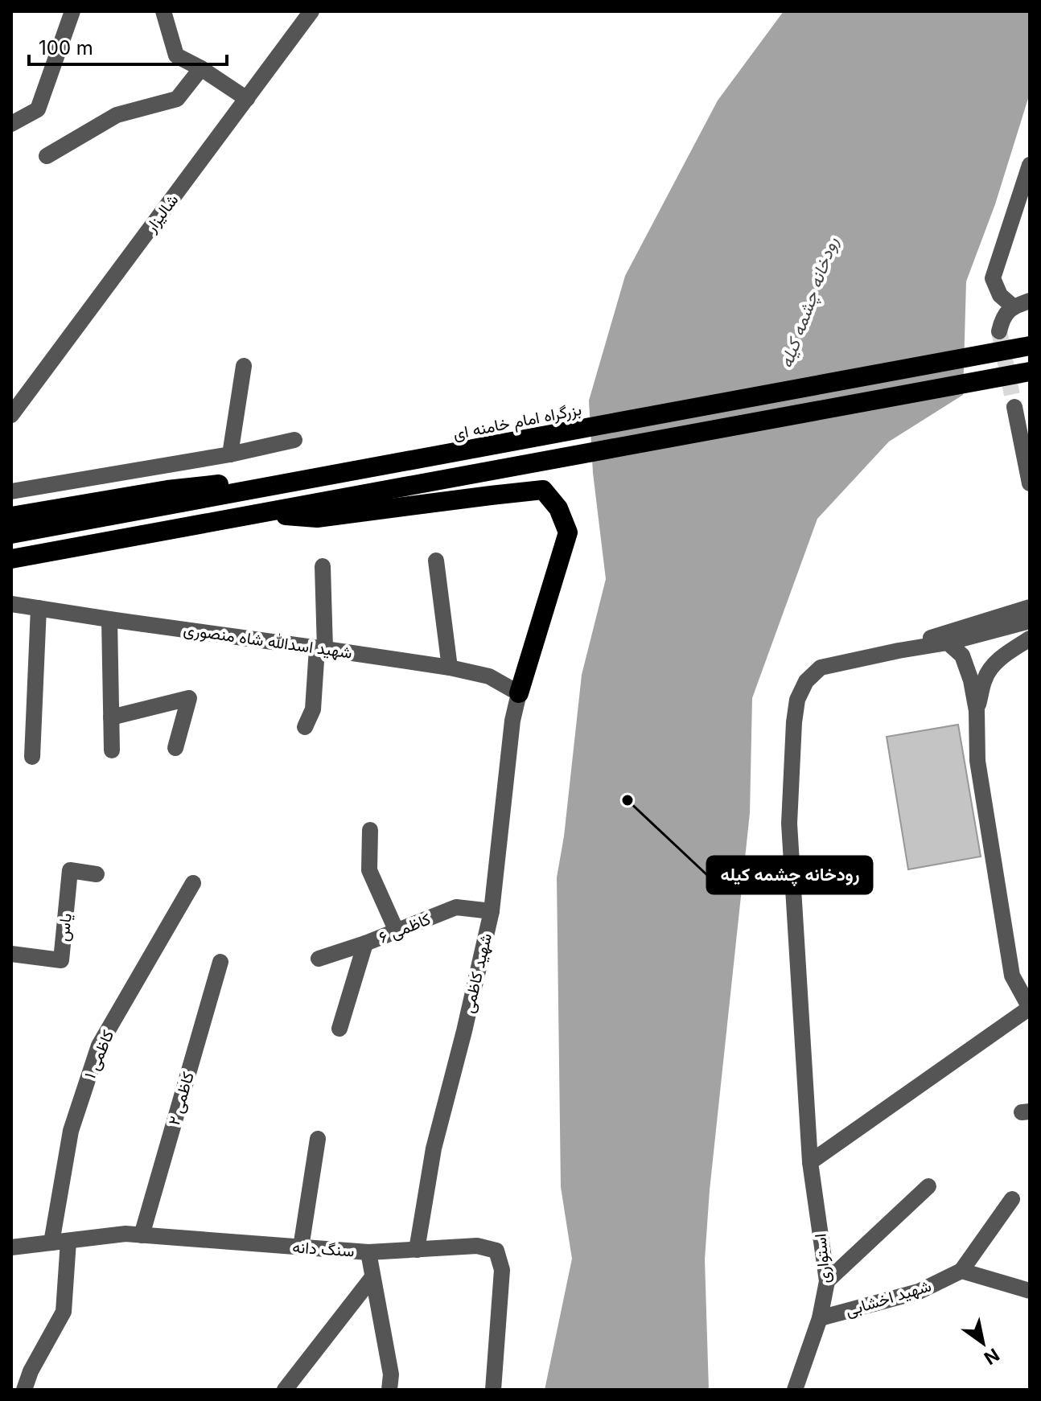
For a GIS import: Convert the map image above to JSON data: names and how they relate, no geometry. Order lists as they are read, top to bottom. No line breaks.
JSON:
{"streets":{"highway":["بزرگراه امام خامنه ای"],"street":["شالیزار","شهید اسدالله شاه منصوری","یاس","کاظمی ۶","شهید کاظمی","کاظمی ۱","کاظمی ۲","سنگ دانه","استواری","شهید اخشابی"]},"crossings":[["شهید اسدالله شاه منصوری","شهید کاظمی"],["کاظمی ۶","شهید کاظمی"],["شهید کاظمی","سنگ دانه"],["کاظمی ۱","سنگ دانه"],["کاظمی ۲","سنگ دانه"],["استواری","شهید اخشابی"]],"water":["رودخانه چشمه کیله"],"places":["رودخانه چشمه کیله"],"scale_bar":"100 m","north":"bottom right"}
